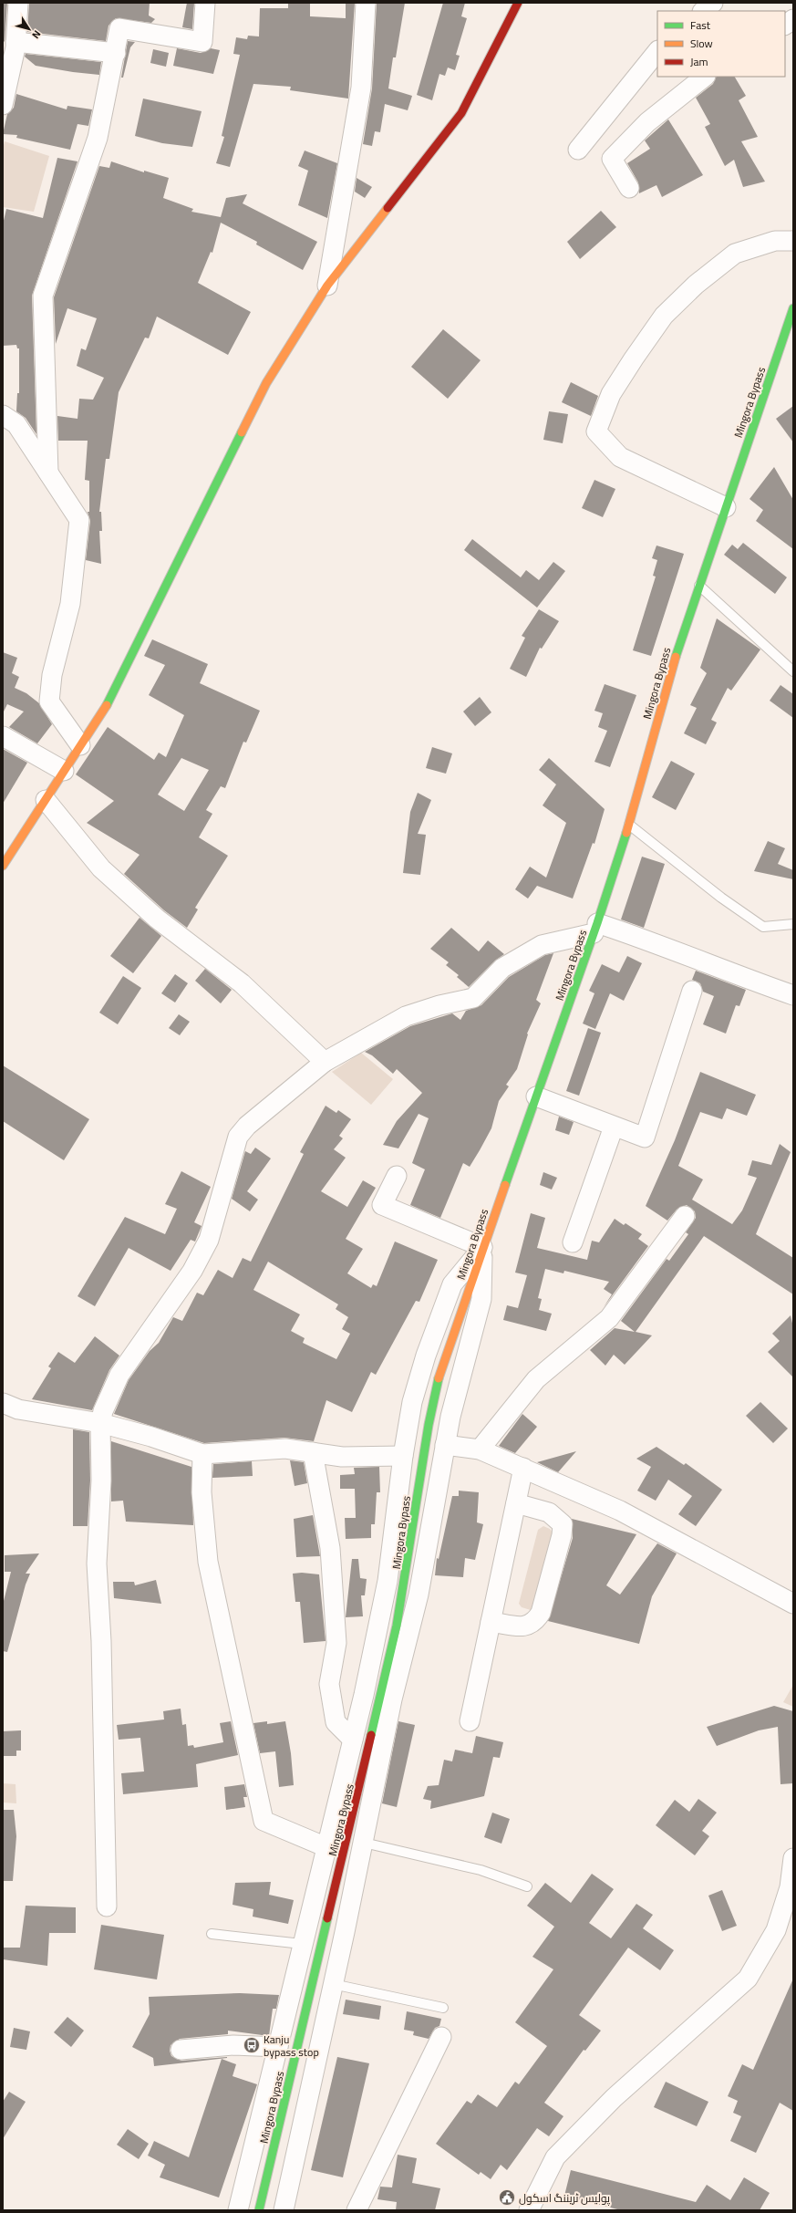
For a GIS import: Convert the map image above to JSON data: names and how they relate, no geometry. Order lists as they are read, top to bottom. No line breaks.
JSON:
{"streets":{"main road":["Mingora Bypass"]},"places":{"bus stop":["Kanju bypass stop"],"public building":["پولیس ٹریننگ اسکول"]},"legend":["Fast","Slow","Jam"],"north":"bottom right"}
